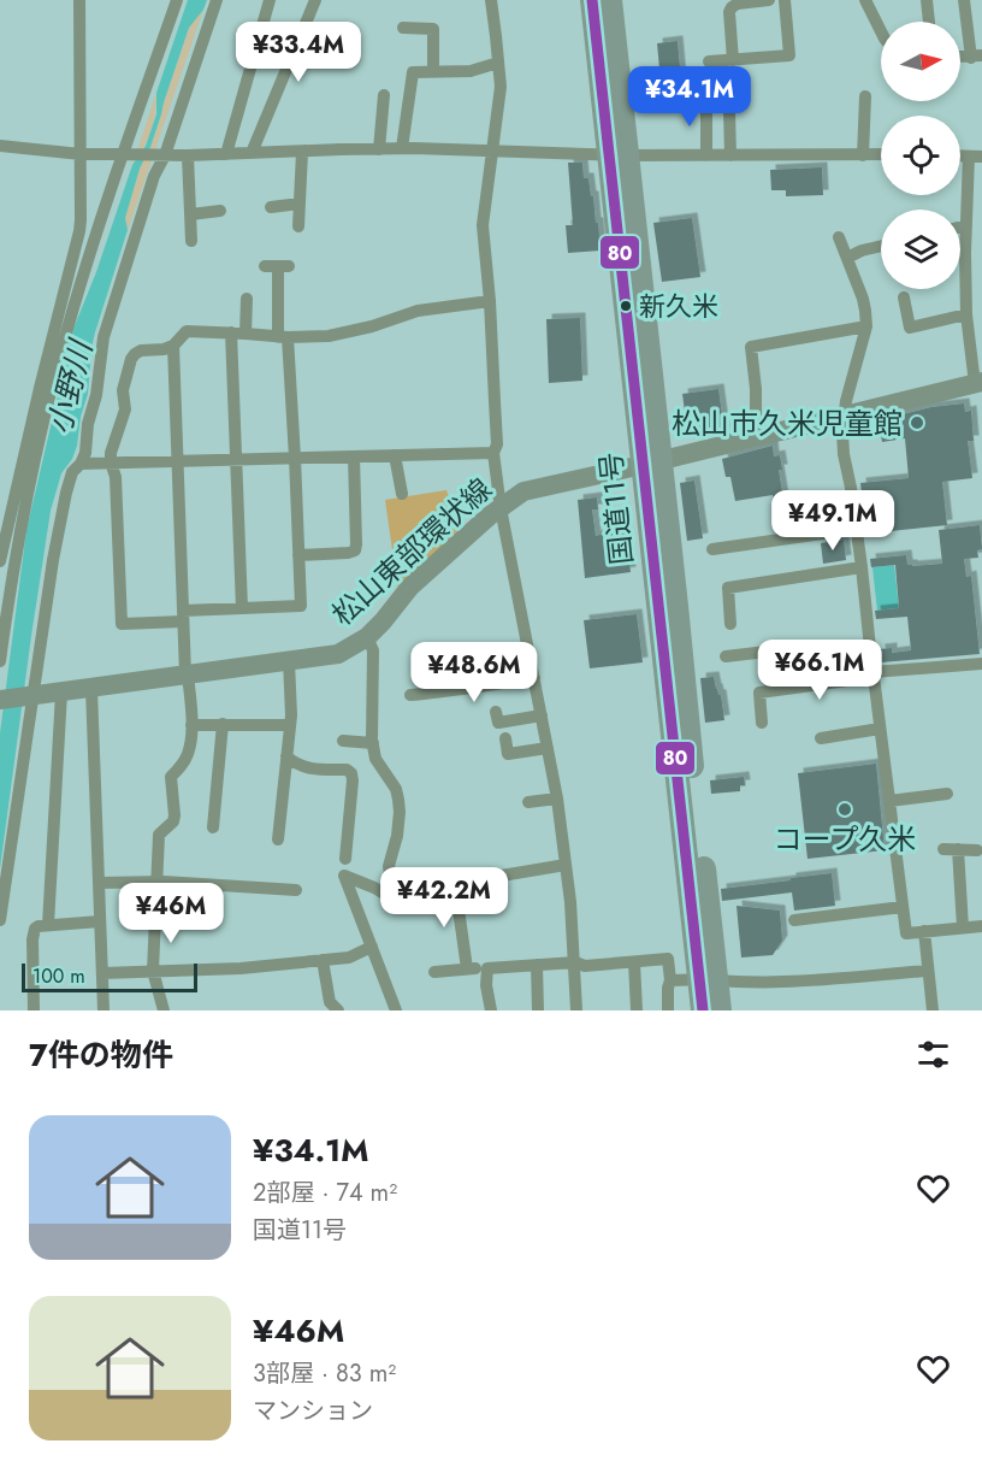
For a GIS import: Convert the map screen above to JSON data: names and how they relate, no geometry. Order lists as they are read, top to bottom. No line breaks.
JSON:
{"streets":{"highway":["国道11号"],"main road":["松山東部環状線"]},"crossings":[["国道11号","松山東部環状線"]],"water":["小野川"],"places":["新久米","松山市久米児童館","コープ久米"],"lines":["transit line 80"],"scale_bar":"100 m","north":"right","page":{"price":["¥33.4M","¥34.1M","¥49.1M","¥66.1M","¥48.6M","¥42.2M","¥46M"],"scale":"100 m","heading":"7件の物件","list":[{"name":"¥34.1M","note":"2部屋 · 74 m² · 国道11号"},{"name":"¥46M","note":"3部屋 · 83 m² · マンション"}]}}
